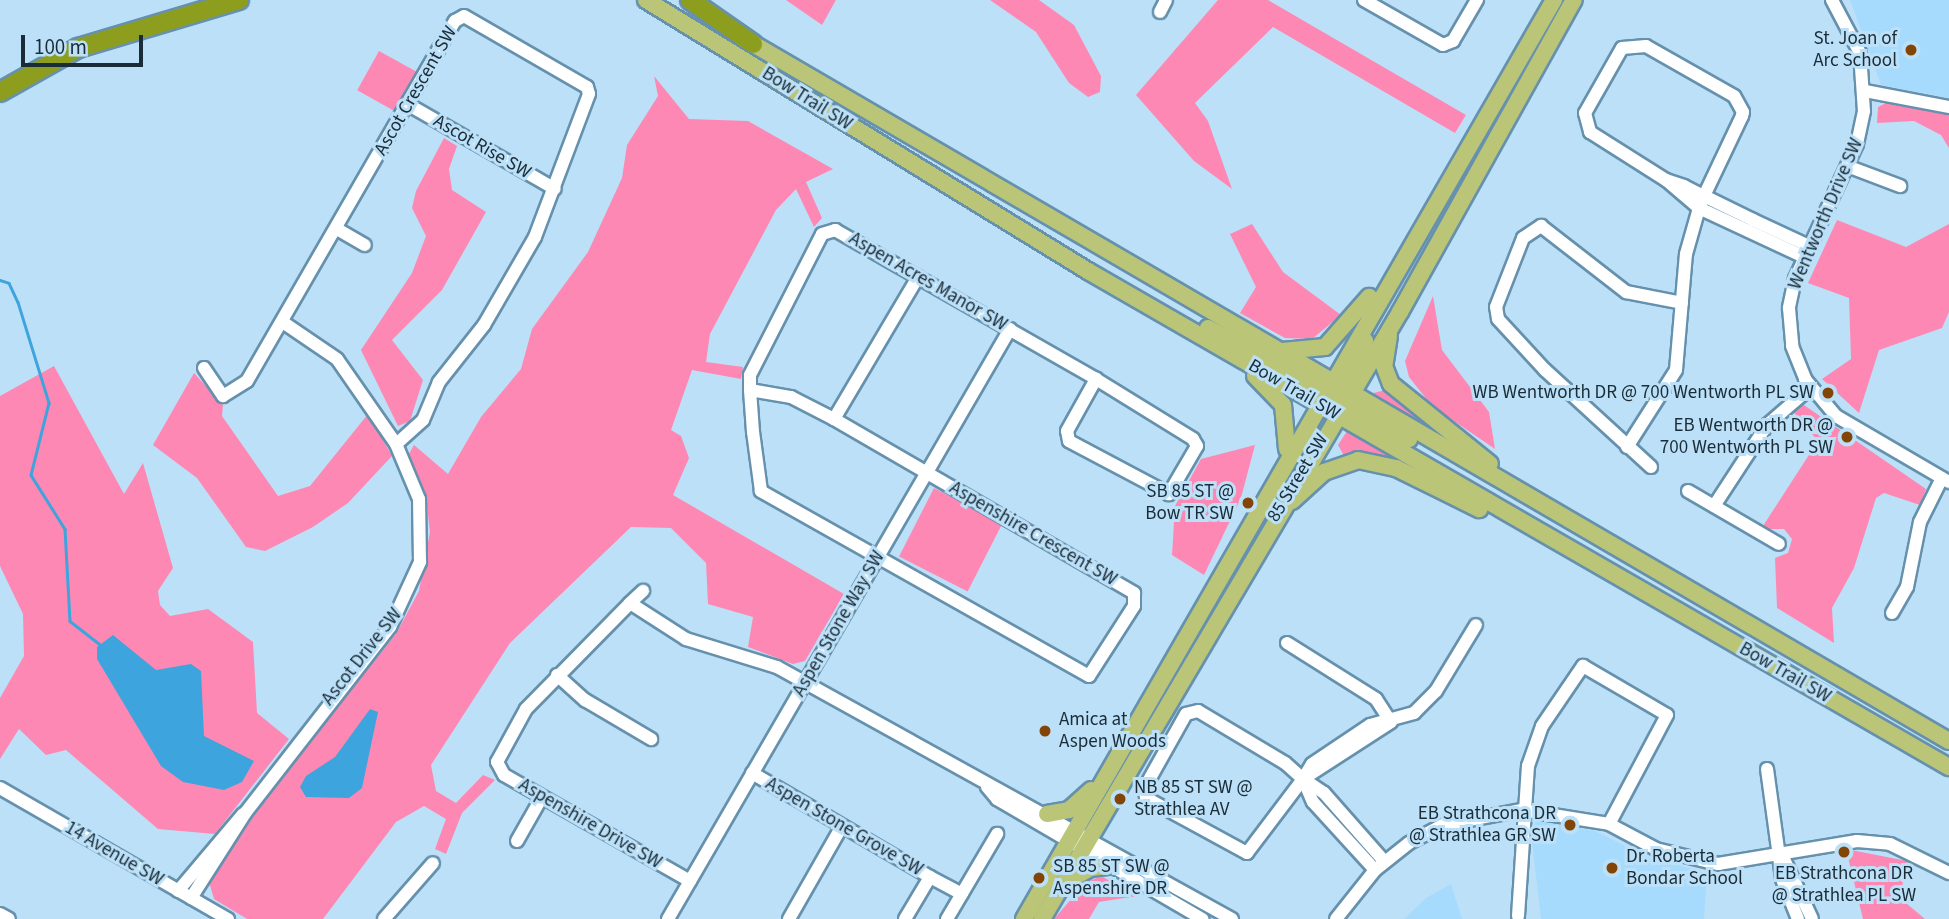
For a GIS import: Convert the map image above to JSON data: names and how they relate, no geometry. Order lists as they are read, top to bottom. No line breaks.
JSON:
{"streets":{"main road":["Bow Trail SW","85 Street SW"],"street":["Ascot Crescent SW","Ascot Rise SW","Wentworth Drive SW","Aspen Acres Manor SW","Aspenshire Crescent SW","Aspen Stone Way SW","Ascot Drive SW","Aspenshire Drive SW","Aspen Stone Grove SW","14 Avenue SW"]},"crossings":[["Ascot Crescent SW","Ascot Rise SW"],["Ascot Crescent SW","Ascot Drive SW"],["Bow Trail SW","85 Street SW"],["Aspen Acres Manor SW","Aspenshire Crescent SW"],["Aspen Acres Manor SW","Aspen Stone Way SW"],["Aspenshire Crescent SW","Aspen Stone Way SW"],["Aspen Stone Way SW","Aspenshire Drive SW"],["Aspen Stone Way SW","Aspen Stone Grove SW"],["Ascot Drive SW","14 Avenue SW"]],"places":["St. Joan of Arc School","WB Wentworth DR @ 700 Wentworth PL SW","EB Wentworth DR @ 700 Wentworth PL SW","SB 85 ST @ Bow TR SW","Amica at Aspen Woods","NB 85 ST SW @ Strathlea AV","EB Strathcona DR @ Strathlea GR SW","EB Strathcona DR @ Strathlea PL SW","Dr. Roberta Bondar School","SB 85 ST SW @ Aspenshire DR"],"scale_bar":"100 m"}
